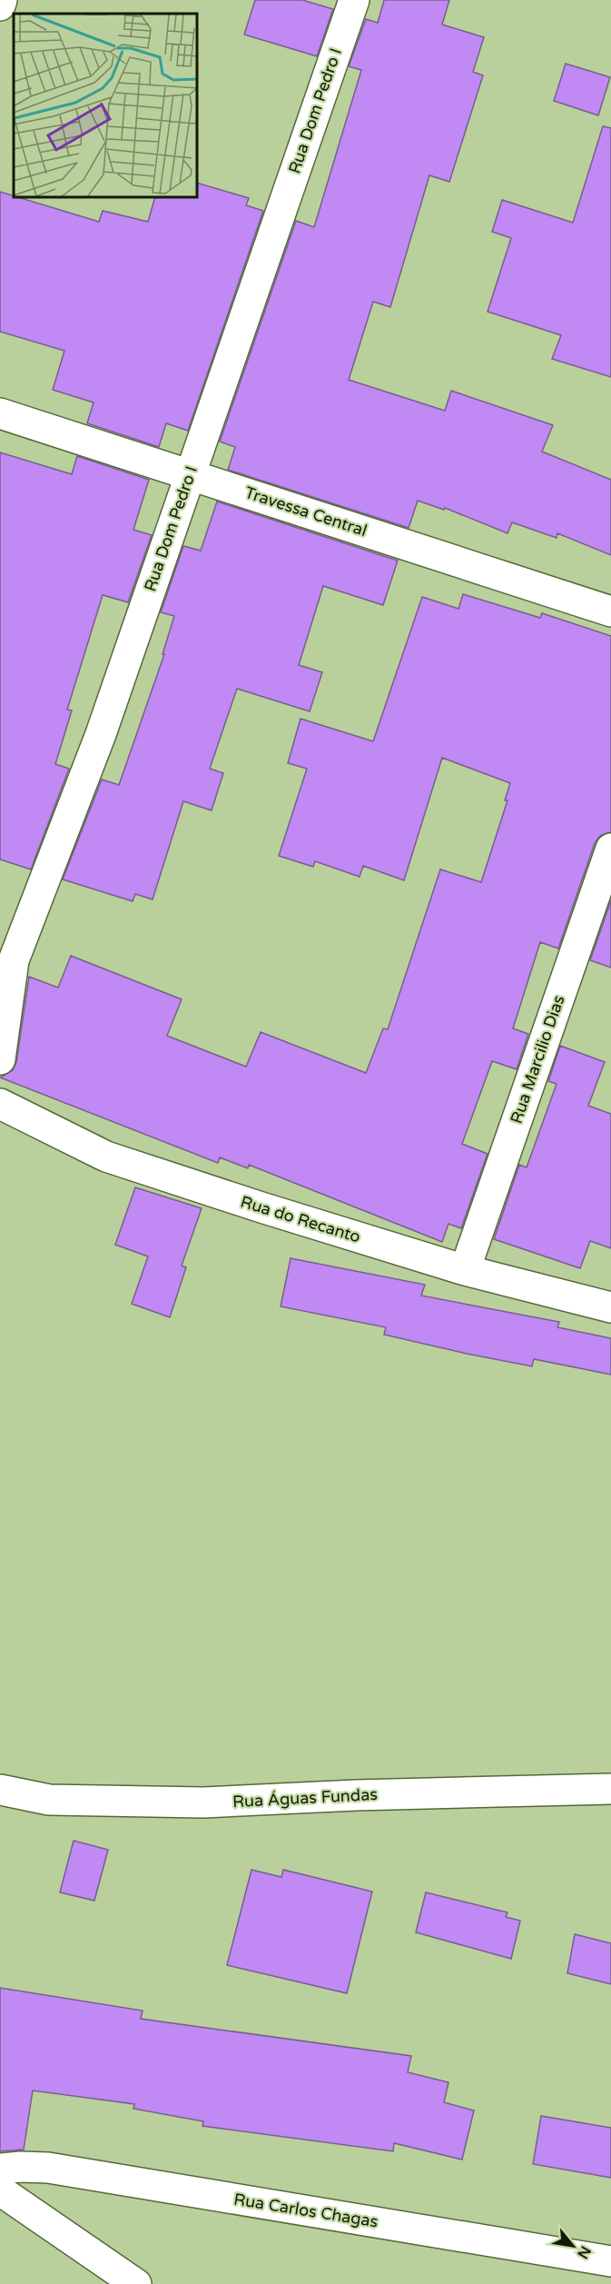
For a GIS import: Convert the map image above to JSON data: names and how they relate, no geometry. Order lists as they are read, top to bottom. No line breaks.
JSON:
{"streets":{"street":["Rua Dom Pedro I","Travessa Central","Rua Marcilio Dias","Rua do Recanto","Rua Águas Fundas","Rua Carlos Chagas"]},"crossings":[["Rua Dom Pedro I","Travessa Central"],["Rua Marcilio Dias","Rua do Recanto"]],"north":"bottom right"}
